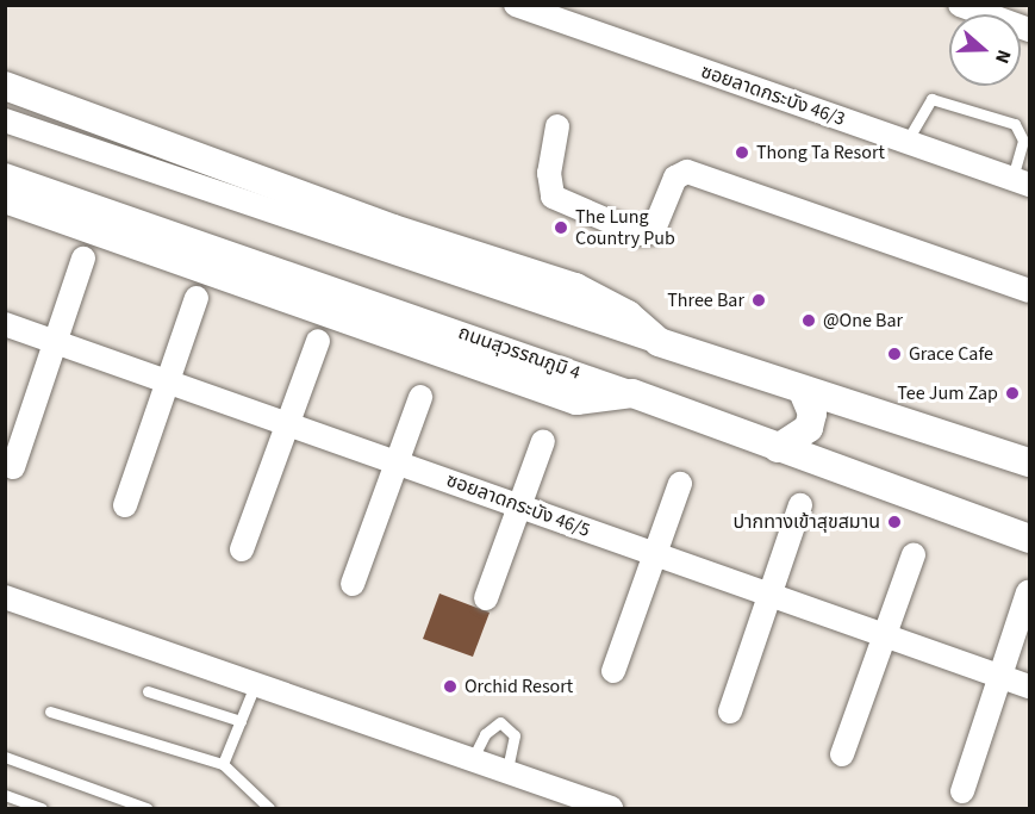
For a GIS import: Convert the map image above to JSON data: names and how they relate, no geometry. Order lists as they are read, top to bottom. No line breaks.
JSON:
{"streets":{"street":["ซอยลาดกระบัง 46/3","ถนนสุวรรณภูมิ 4","ซอยลาดกระบัง 46/5"]},"places":["Thong Ta Resort","The Lung Country Pub","Three Bar","@One Bar","Grace Cafe","Tee Jum Zap","ปากทางเข้าสุขสมาน","Orchid Resort"],"north":"right"}
